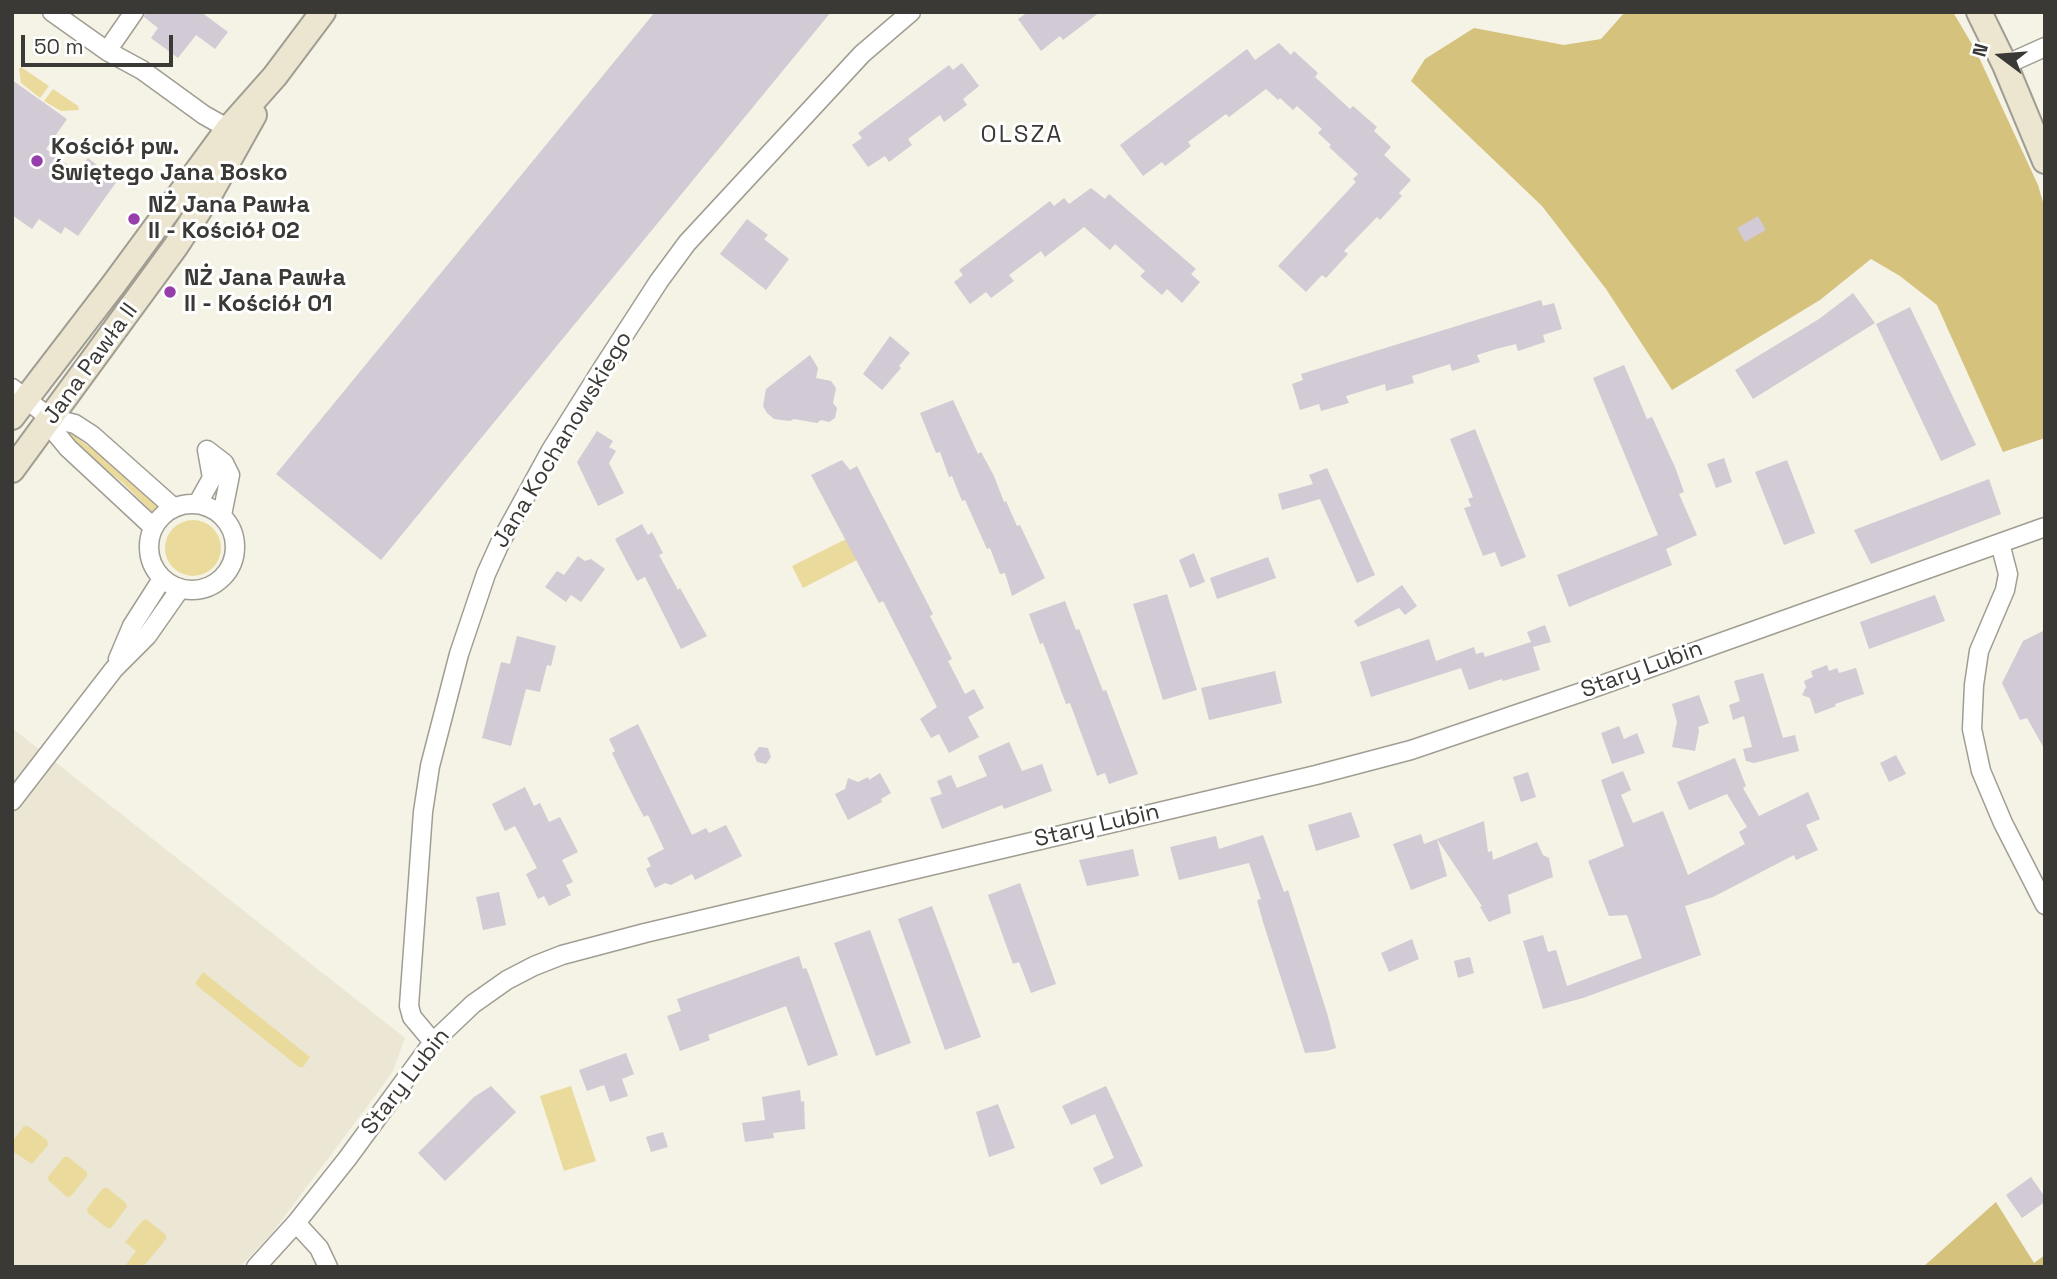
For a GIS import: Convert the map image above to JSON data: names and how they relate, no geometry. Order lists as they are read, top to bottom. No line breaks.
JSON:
{"streets":{"street":["Jana Pawła II","Jana Kochanowskiego","Stary Lubin"]},"crossings":[["Jana Kochanowskiego","Stary Lubin"]],"districts":["OLSZA"],"places":["Kościół pw. Świętego Jana Bosko","NŻ Jana Pawła II - Kościół 02","NŻ Jana Pawła II - Kościół 01"],"scale_bar":"50 m","north":"left"}
